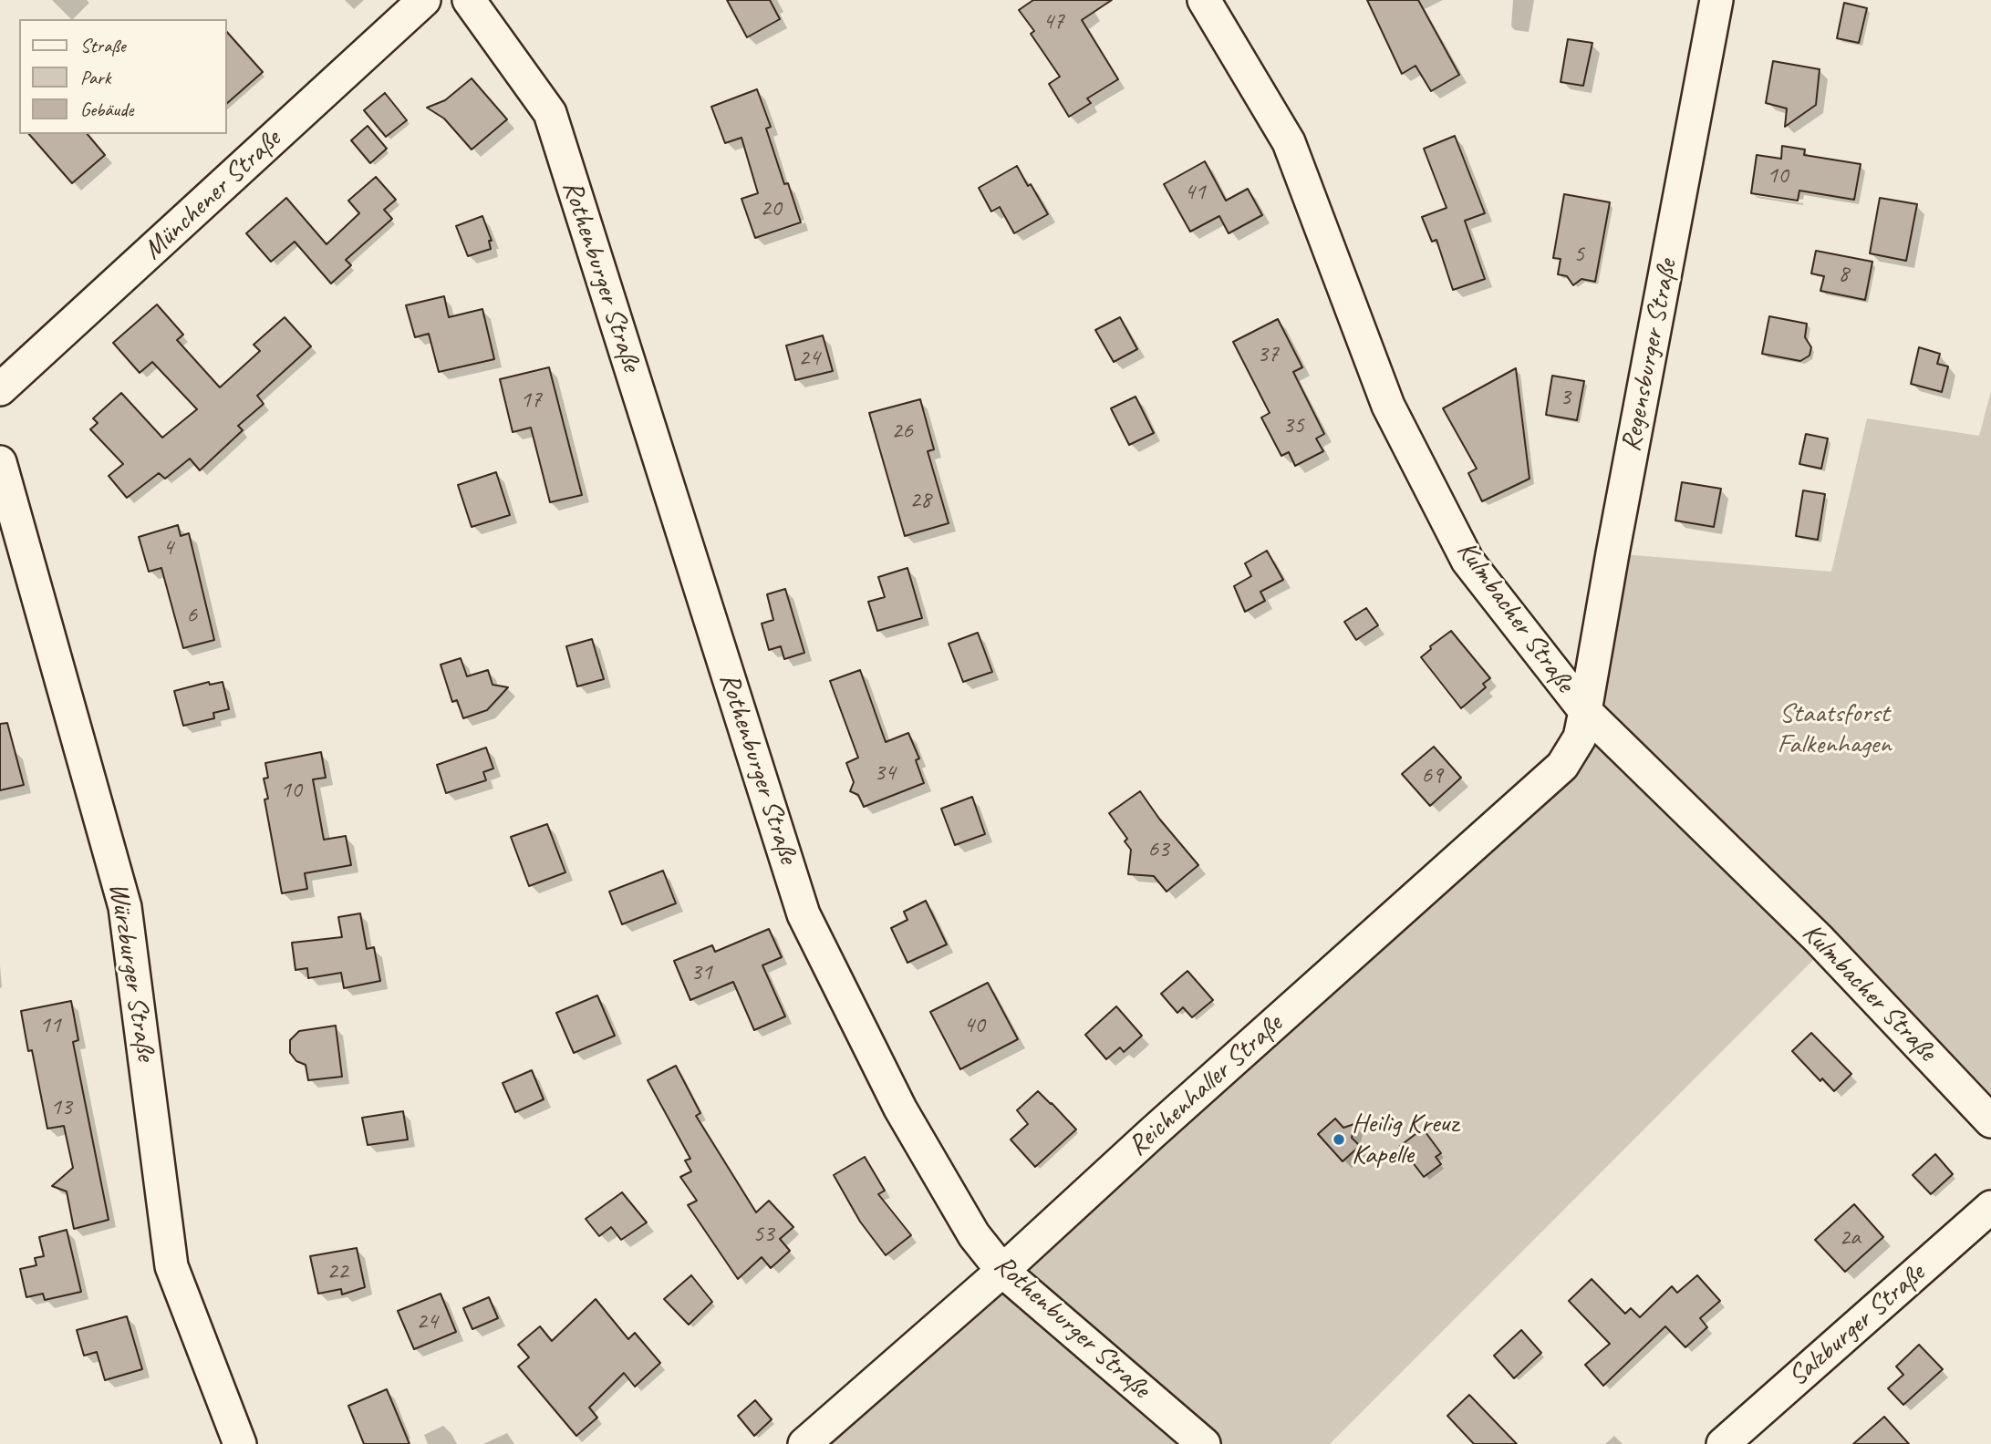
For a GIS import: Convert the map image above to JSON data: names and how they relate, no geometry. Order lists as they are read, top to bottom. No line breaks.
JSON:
{"streets":{"street":["Münchener Straße","Rothenburger Straße","Regensburger Straße","Kulmbacher Straße","Würzburger Straße","Reichenhaller Straße","Salzburger Straße"]},"crossings":[["Rothenburger Straße","Reichenhaller Straße"],["Regensburger Straße","Kulmbacher Straße"],["Regensburger Straße","Reichenhaller Straße"],["Kulmbacher Straße","Reichenhaller Straße"]],"parks":["Staatsforst Falkenhagen"],"places":["Heilig Kreuz Kapelle"],"house_numbers":["47","10","41","20","5","8","37","24","3","17","35","26","28","4","6","34","69","10","63","31","11","40","13","53","2a","22","24"],"legend":["Straße","Park","Gebäude"]}
